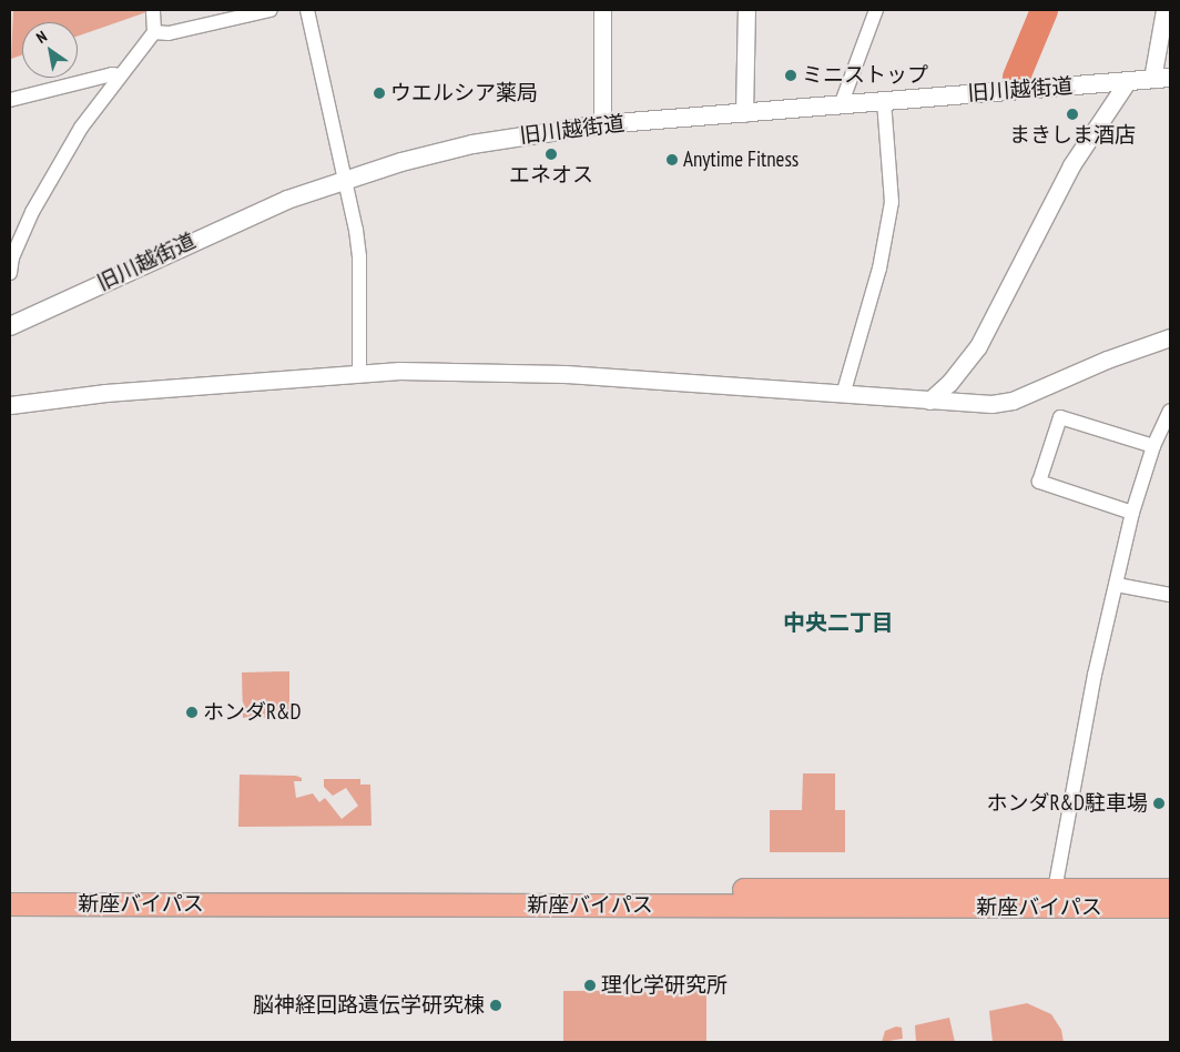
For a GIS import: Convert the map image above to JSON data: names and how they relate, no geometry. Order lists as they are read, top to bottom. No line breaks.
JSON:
{"streets":{"highway":["新座バイパス"],"main road":["旧川越街道"]},"districts":["中央二丁目"],"places":["ミニストップ","ウエルシア薬局","まきしま酒店","エネオス","Anytime Fitness","ホンダR&D","ホンダR&D駐車場","理化学研究所","脳神経回路遺伝学研究棟"],"north":"top left"}
